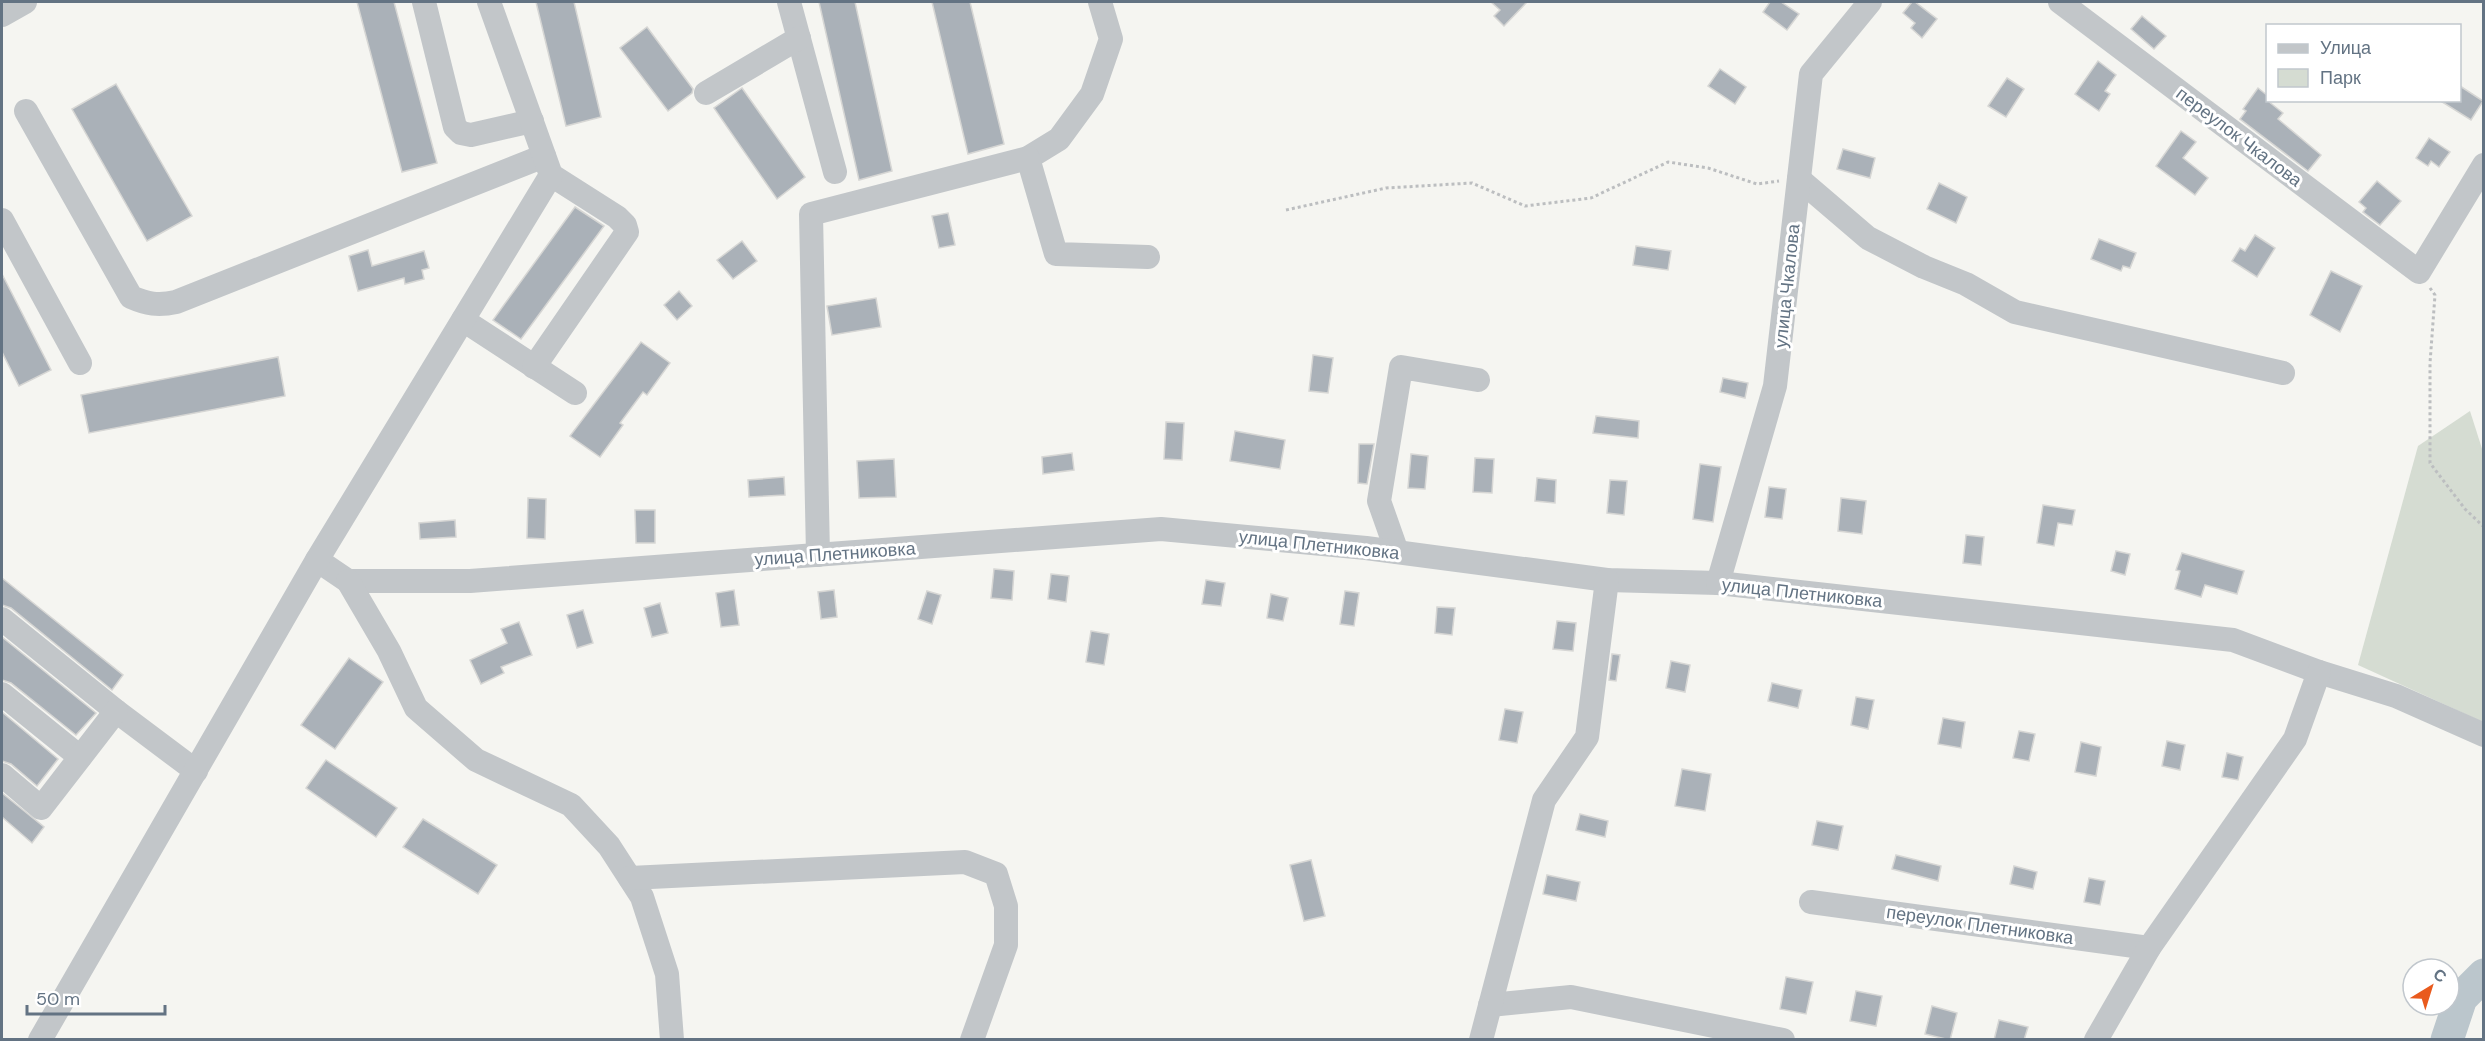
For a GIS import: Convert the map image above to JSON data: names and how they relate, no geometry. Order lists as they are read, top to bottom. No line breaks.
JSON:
{"streets":{"street":["переулок Чкалова","улица Чкалова","улица Плетниковка","переулок Плетниковка"]},"crossings":[["улица Чкалова","улица Плетниковка"]],"legend":["Улица","Парк"],"scale_bar":"50 m","north":"top right"}
